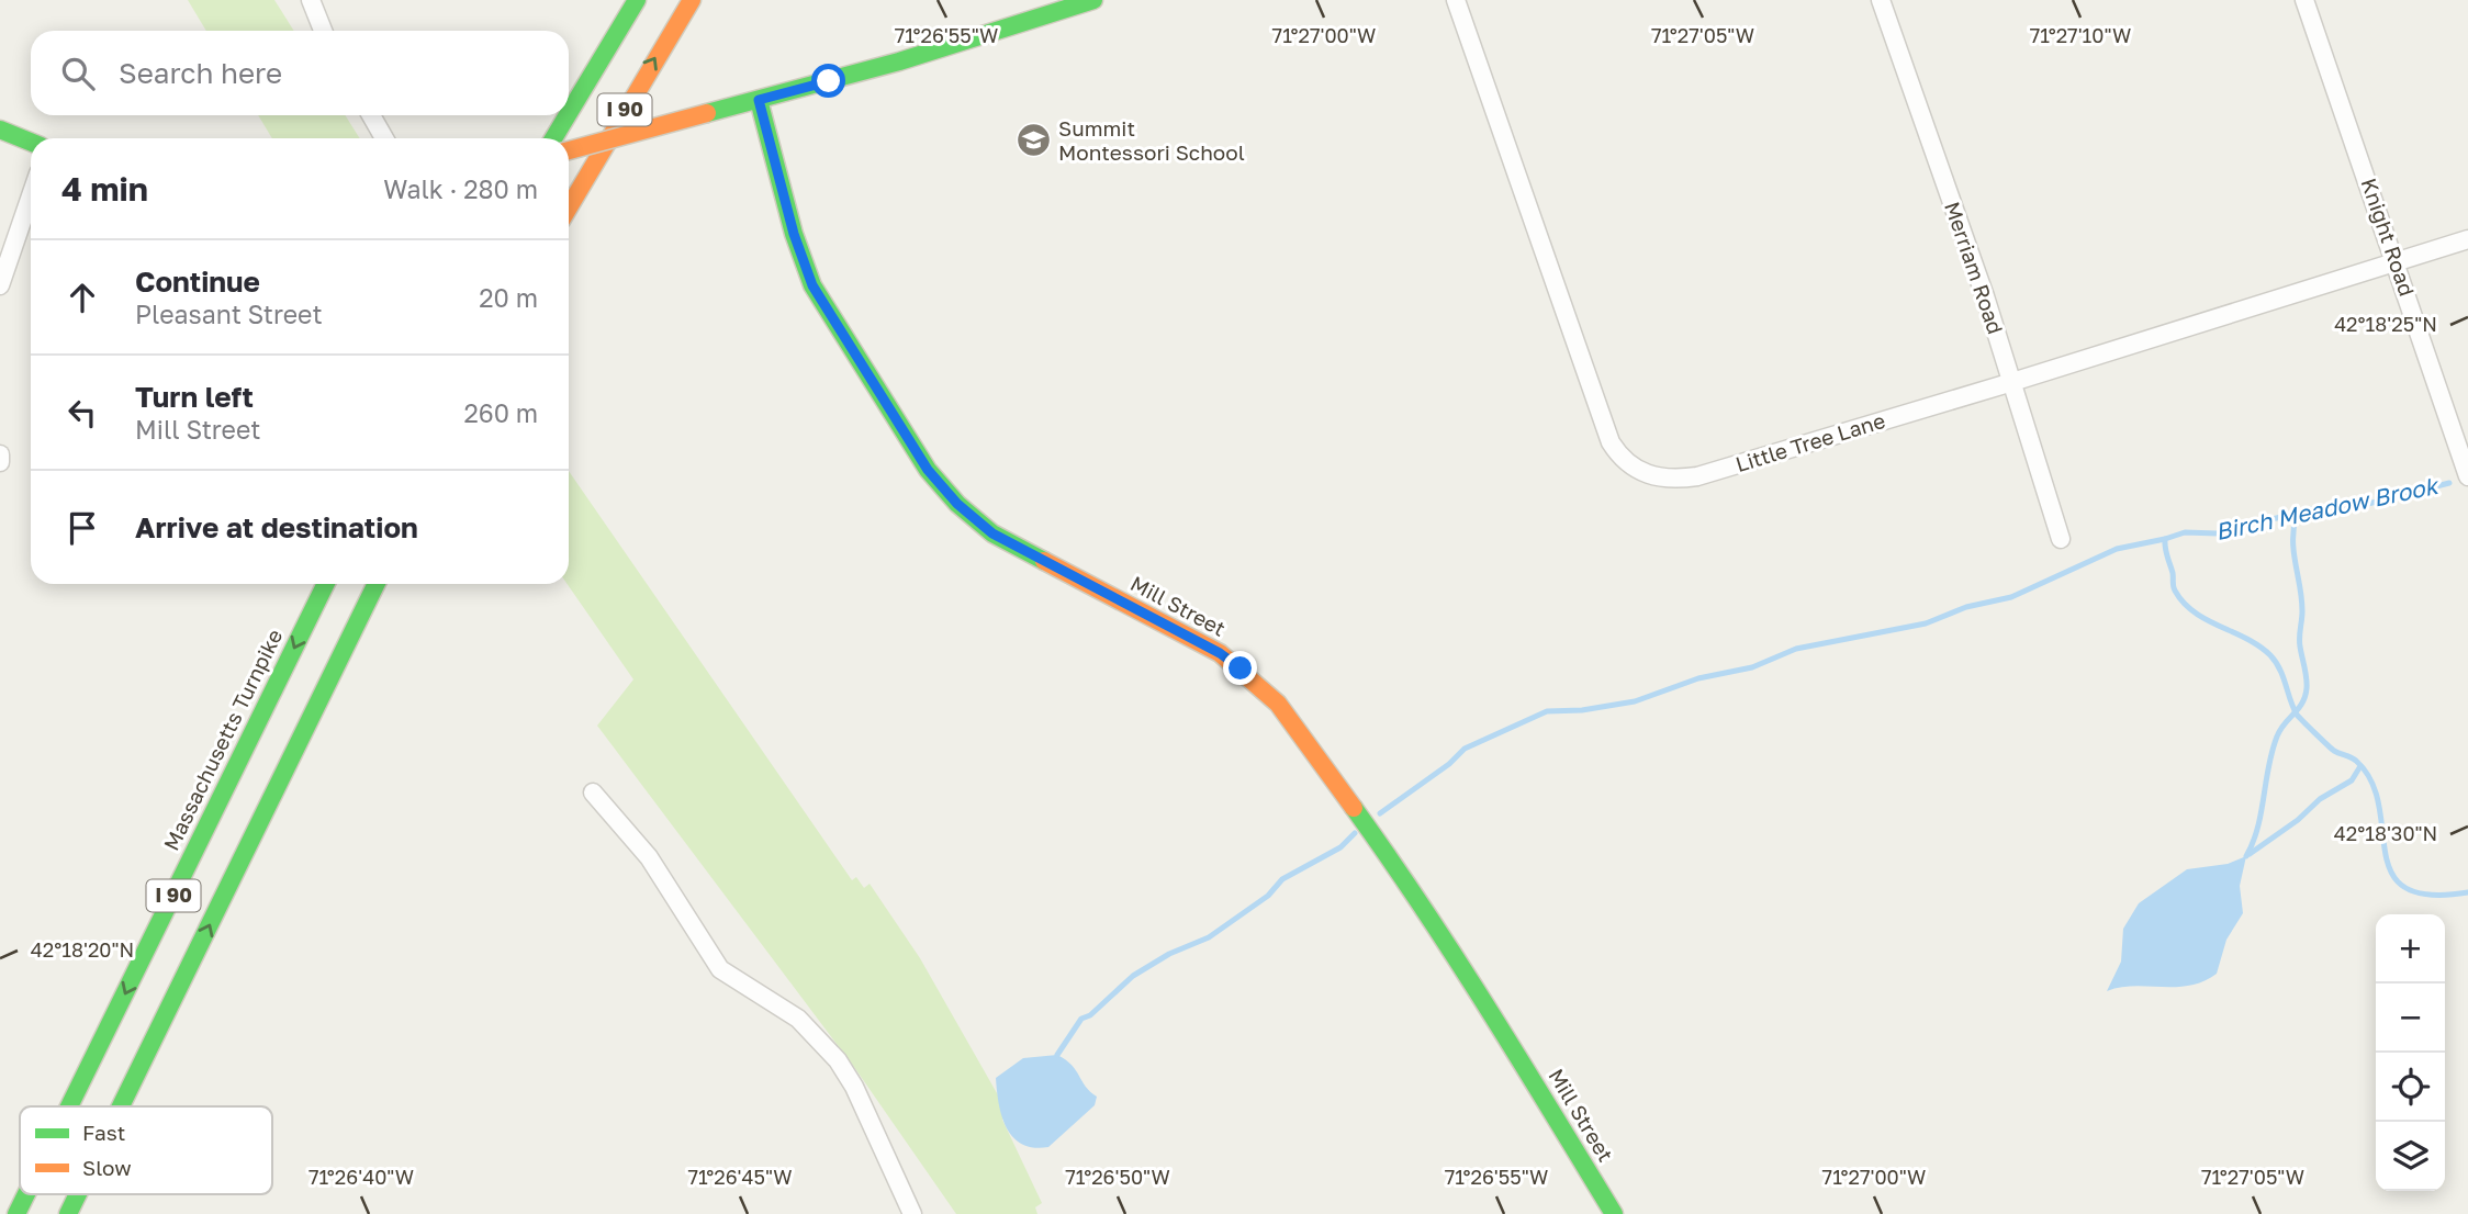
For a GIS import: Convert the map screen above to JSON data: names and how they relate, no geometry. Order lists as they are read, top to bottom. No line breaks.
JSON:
{"streets":{"main road":["I 90","Mill Street","Massachusetts Turnpike"],"street":["Knight Road","Merriam Road","Little Tree Lane"]},"crossings":[["Knight Road","Little Tree Lane"],["Merriam Road","Little Tree Lane"]],"water":["Birch Meadow Brook"],"places":{"school or university":["Summit Montessori School"]},"legend":["Fast","Slow"],"page":{"search":"Search here","heading":["4 min","Walk · 280 m"],"list":[["Continue","Pleasant Street","20 m"],["Turn left","Mill Street","260 m"],"Arrive at destination"],"map_buttons":["+","−"]},"coordinates":["71°26'55\"W","71°27'00\"W","71°27'05\"W","71°27'10\"W","42°18'25\"N","42°18'30\"N","42°18'20\"N","71°26'40\"W","71°26'45\"W","71°26'50\"W"]}
